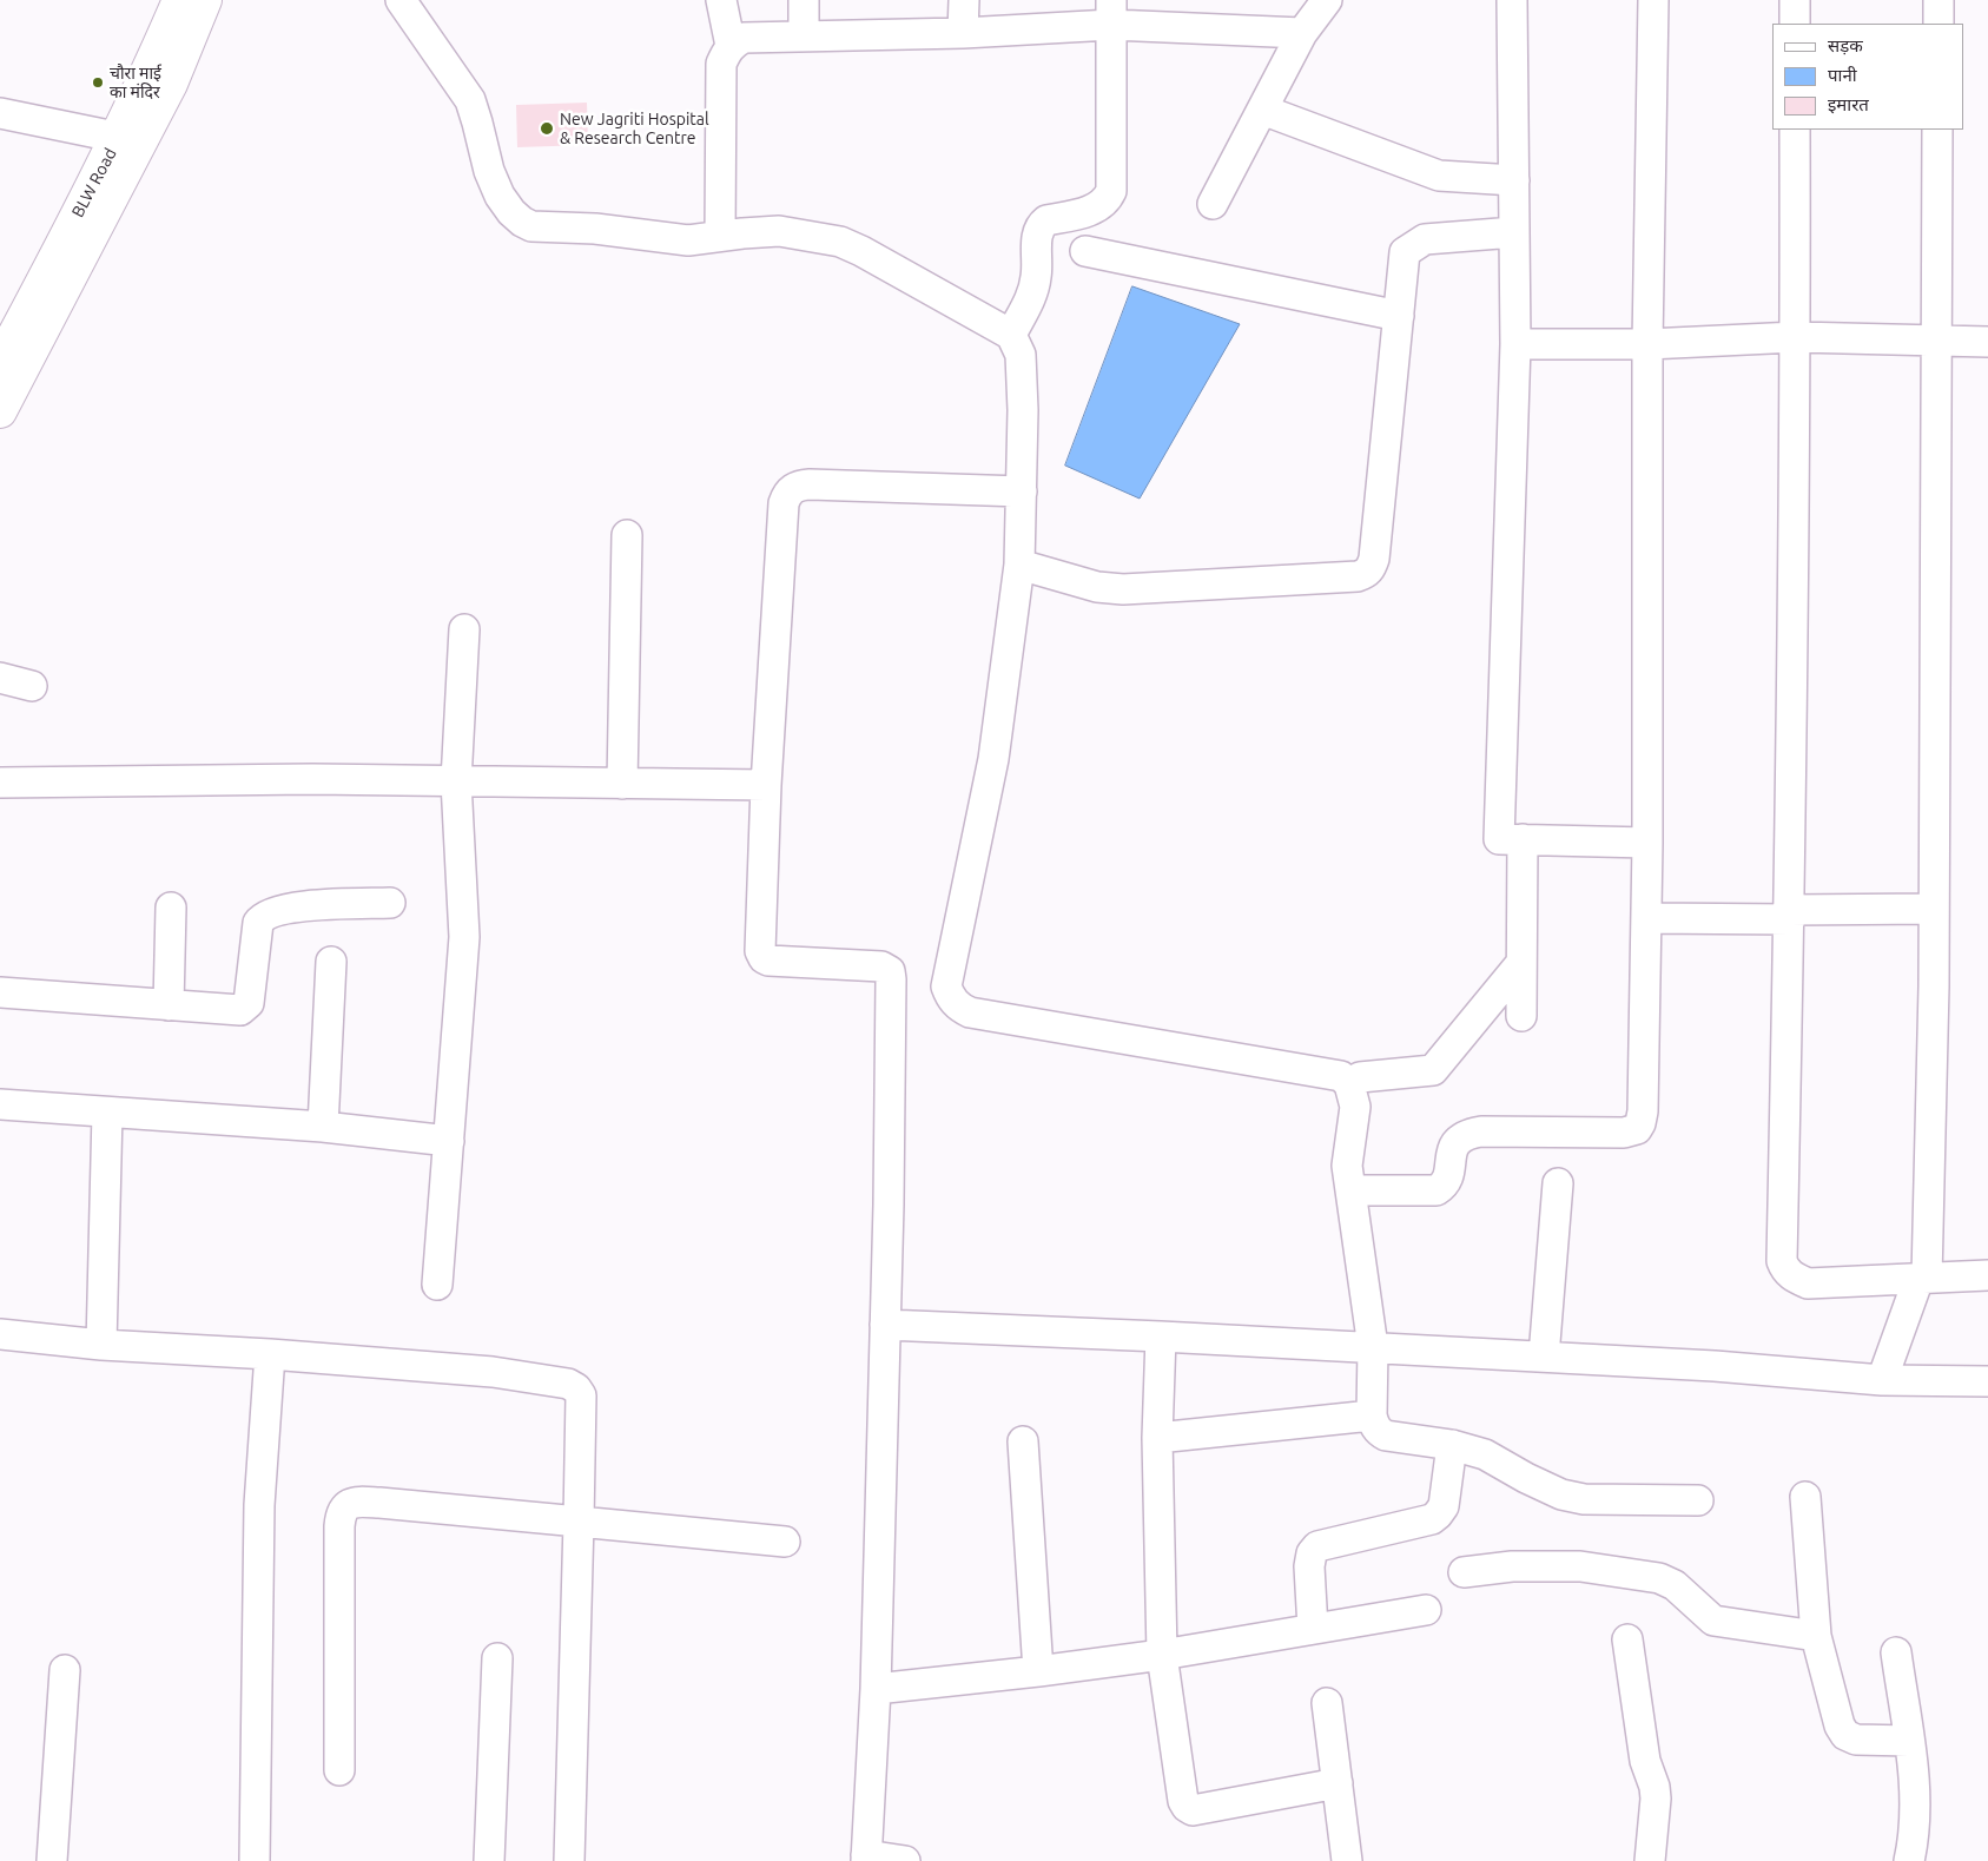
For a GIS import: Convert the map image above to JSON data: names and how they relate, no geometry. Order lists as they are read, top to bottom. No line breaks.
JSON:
{"streets":{"main road":["BLW Road"]},"places":["चौरा माई का मंदिर","New Jagriti Hospital & Research Centre"],"legend":["सड़क","पानी","इमारत"]}
